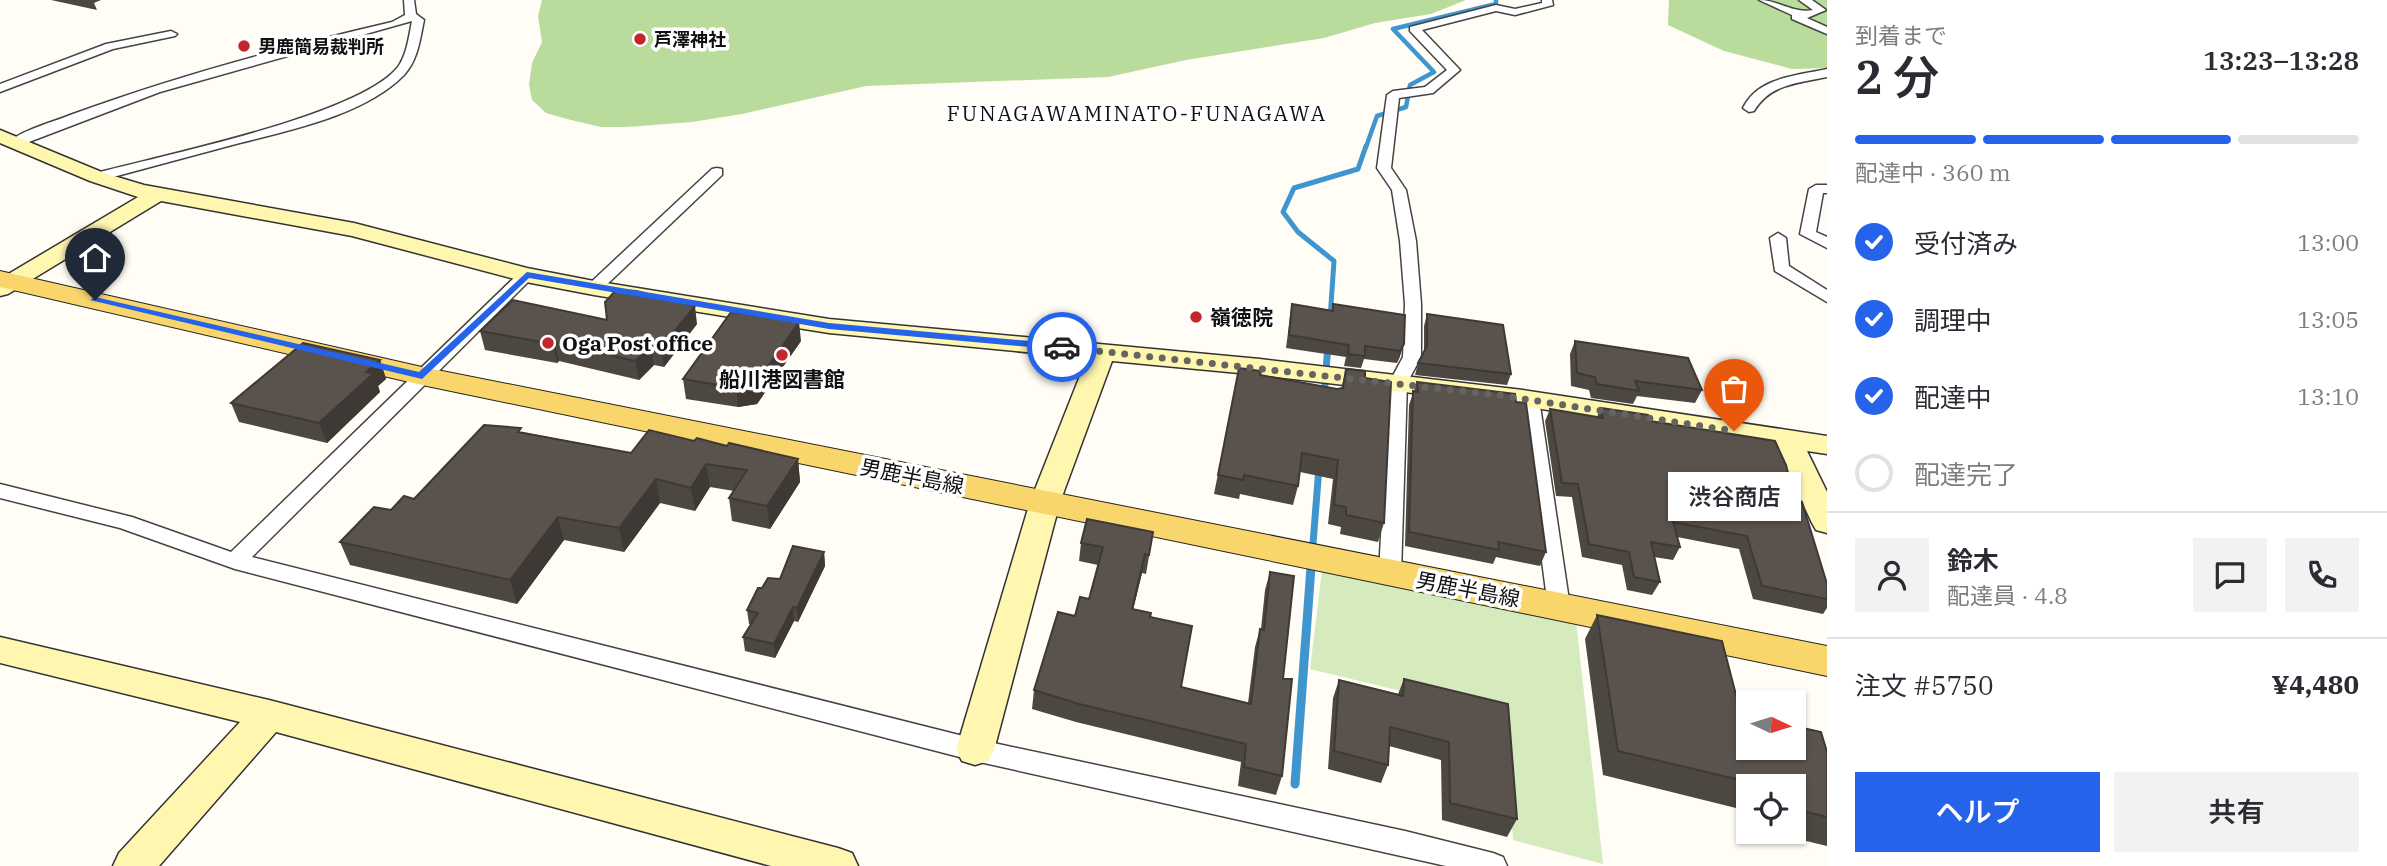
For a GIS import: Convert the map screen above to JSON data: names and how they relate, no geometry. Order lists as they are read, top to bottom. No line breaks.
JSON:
{"streets":{"main road":["男鹿半島線"]},"districts":["FUNAGAWAMINATO-FUNAGAWA"],"places":["芦澤神社","男鹿簡易裁判所","嶺徳院","Oga Post office","船川港図書館","渋谷商店"],"north":"right","page":{"heading":["2 分","到着まで","13:23–13:28"],"panel":["鈴木","配達員 · 4.8","注文 #5750","¥4,480"],"bar":"配達中 · 360 m","list":[["受付済み","13:00"],["調理中","13:05"],["配達中","13:10"],"配達完了"],"bubble":"渋谷商店","buttons":["ヘルプ","共有"]}}
